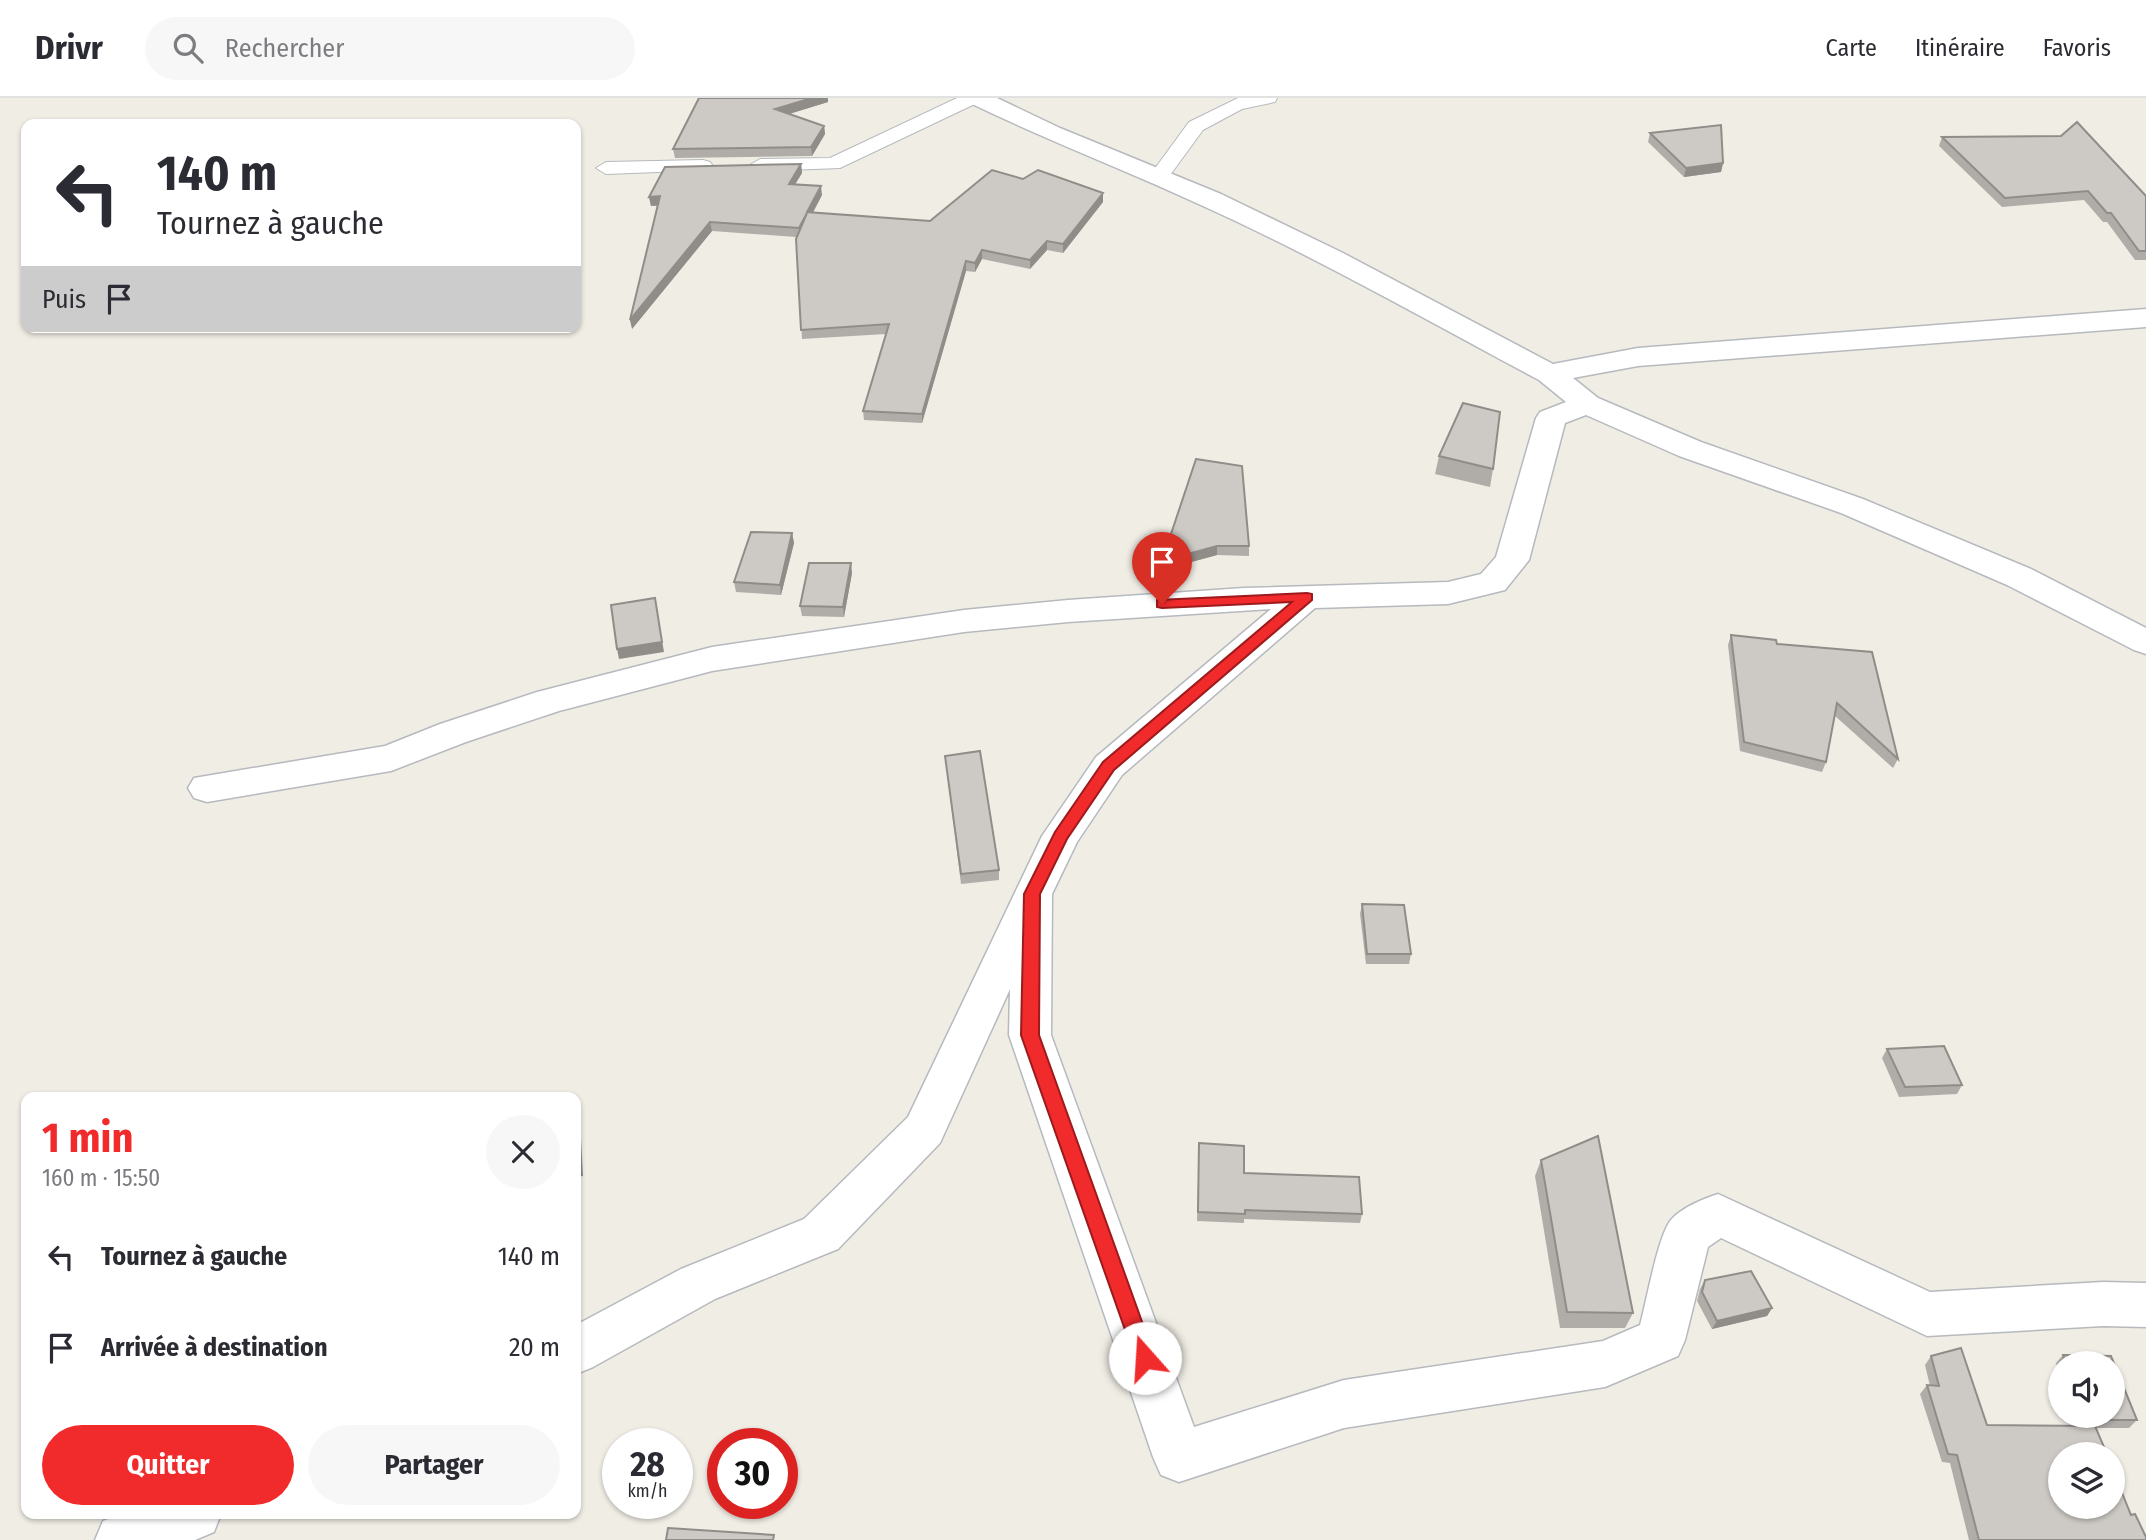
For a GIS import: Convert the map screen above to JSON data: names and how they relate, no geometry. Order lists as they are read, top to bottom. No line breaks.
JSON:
{"page":{"header":"Drivr","search":"Rechercher","nav":["Carte","Itinéraire","Favoris"],"turn":["140 m","Tournez à gauche"],"then":"Puis","heading":["1 min","160 m · 15:50"],"list":[{"name":"Tournez à gauche","value":"140 m"},{"name":"Arrivée à destination","value":"20 m"}],"buttons":["Quitter","Partager"],"speed":"28 km/h","limit":"30"}}
